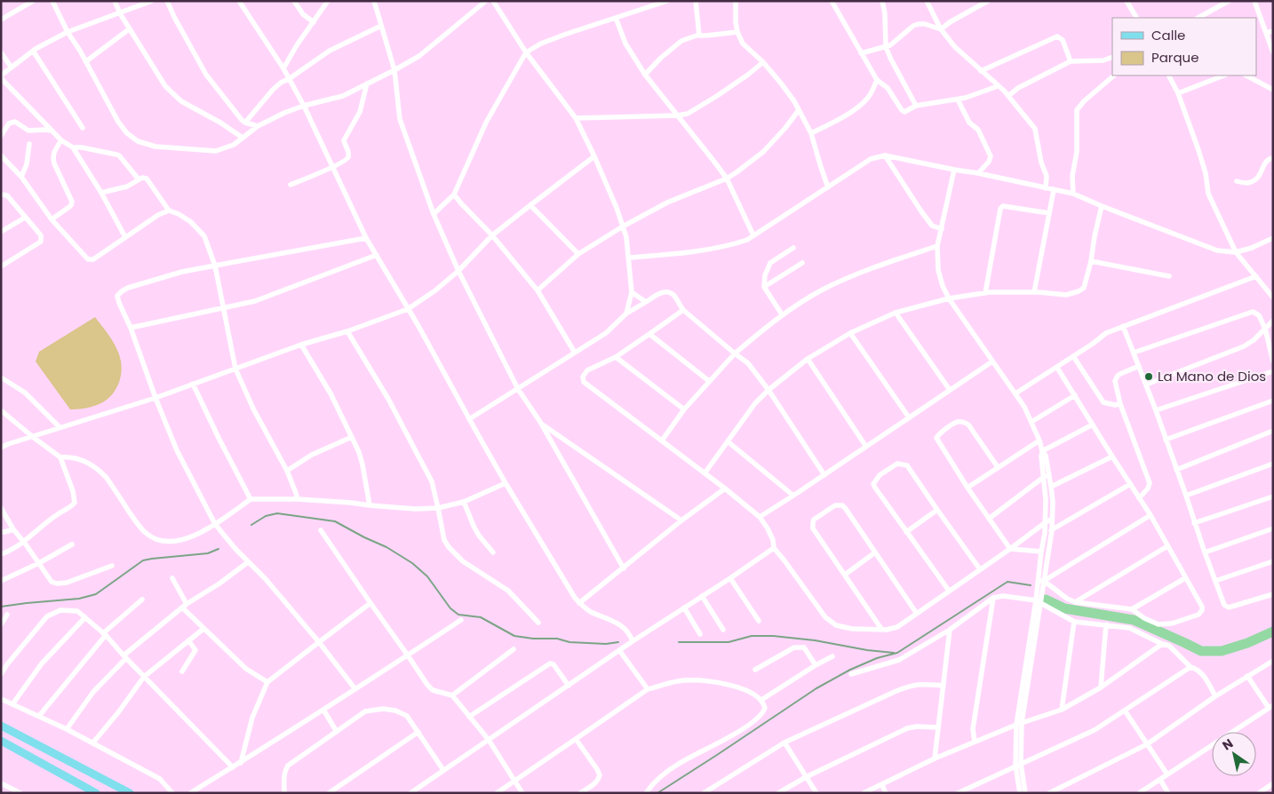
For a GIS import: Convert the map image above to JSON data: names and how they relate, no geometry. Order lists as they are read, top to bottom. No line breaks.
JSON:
{"places":["La Mano de Dios"],"legend":["Calle","Parque"],"north":"top left"}
